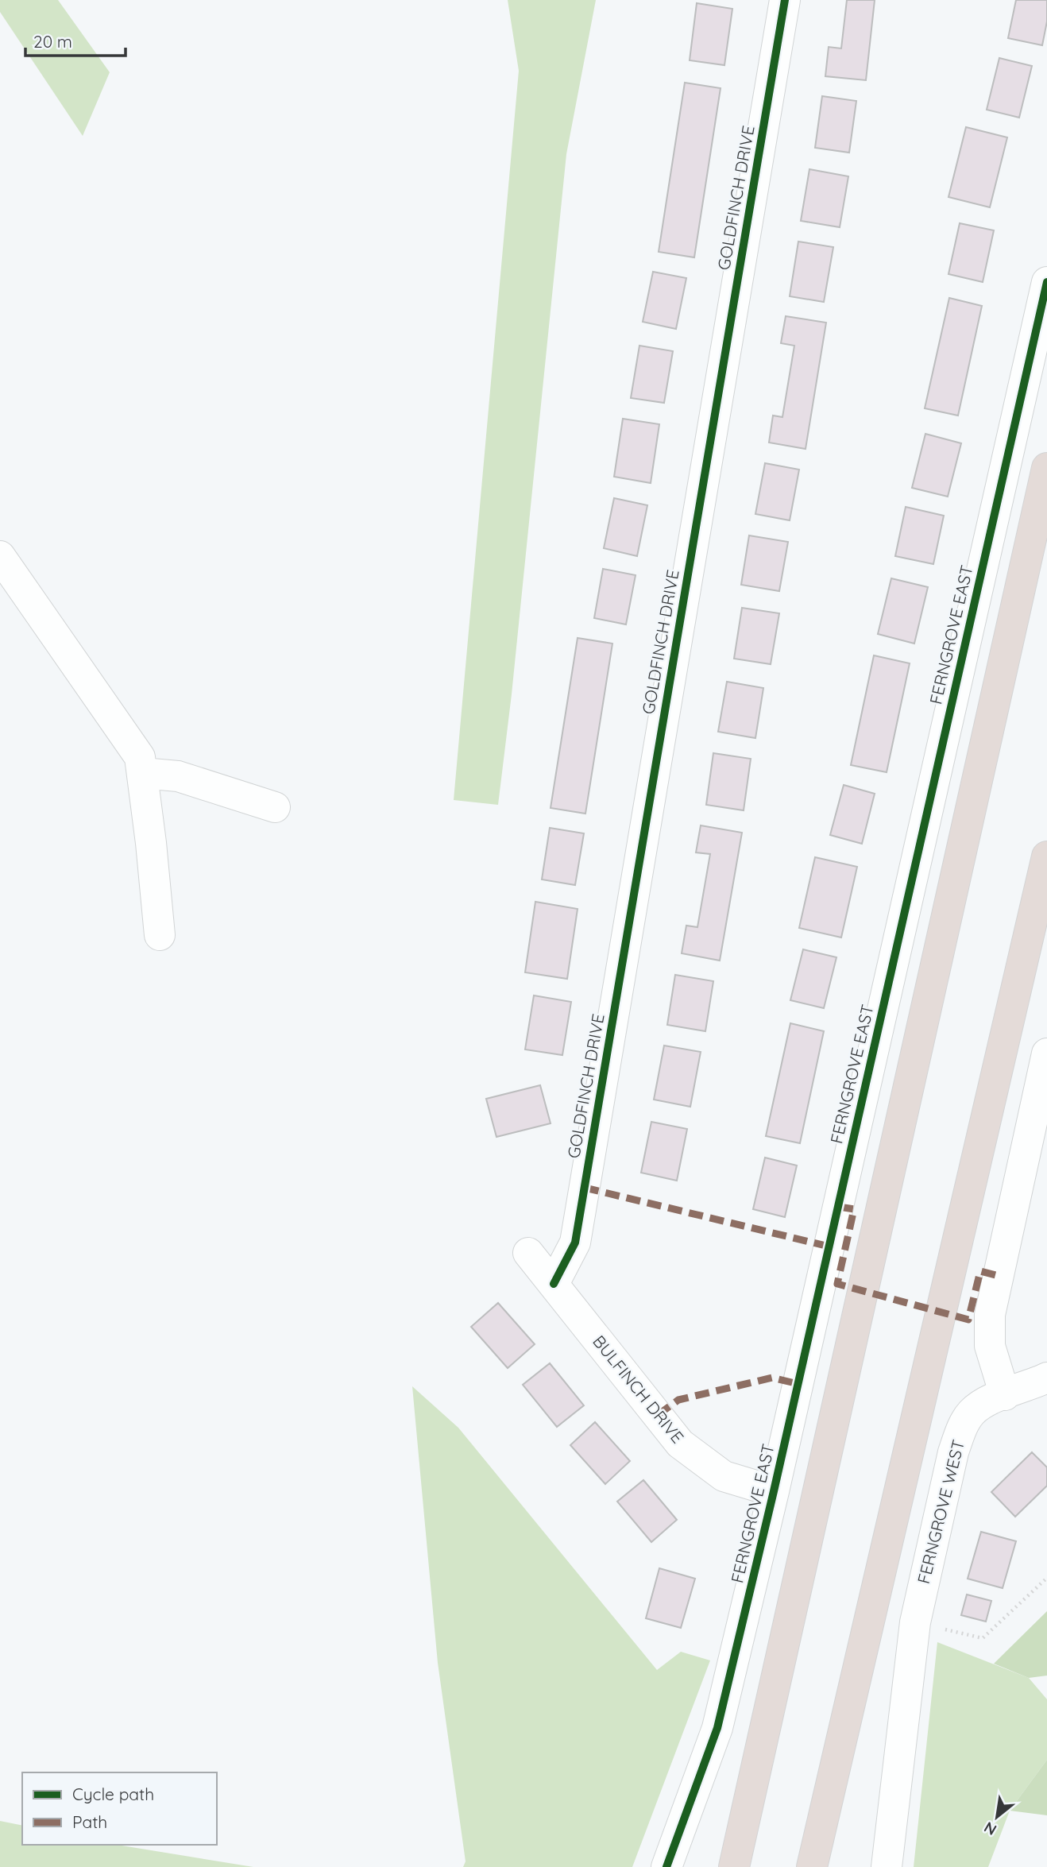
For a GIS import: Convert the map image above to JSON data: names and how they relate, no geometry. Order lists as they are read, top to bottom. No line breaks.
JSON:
{"streets":{"street":["GOLDFINCH DRIVE","FERNGROVE EAST","BULFINCH DRIVE","FERNGROVE WEST"]},"crossings":[["GOLDFINCH DRIVE","BULFINCH DRIVE"],["FERNGROVE EAST","BULFINCH DRIVE"]],"legend":["Cycle path","Path"],"scale_bar":"20 m","north":"bottom left"}
